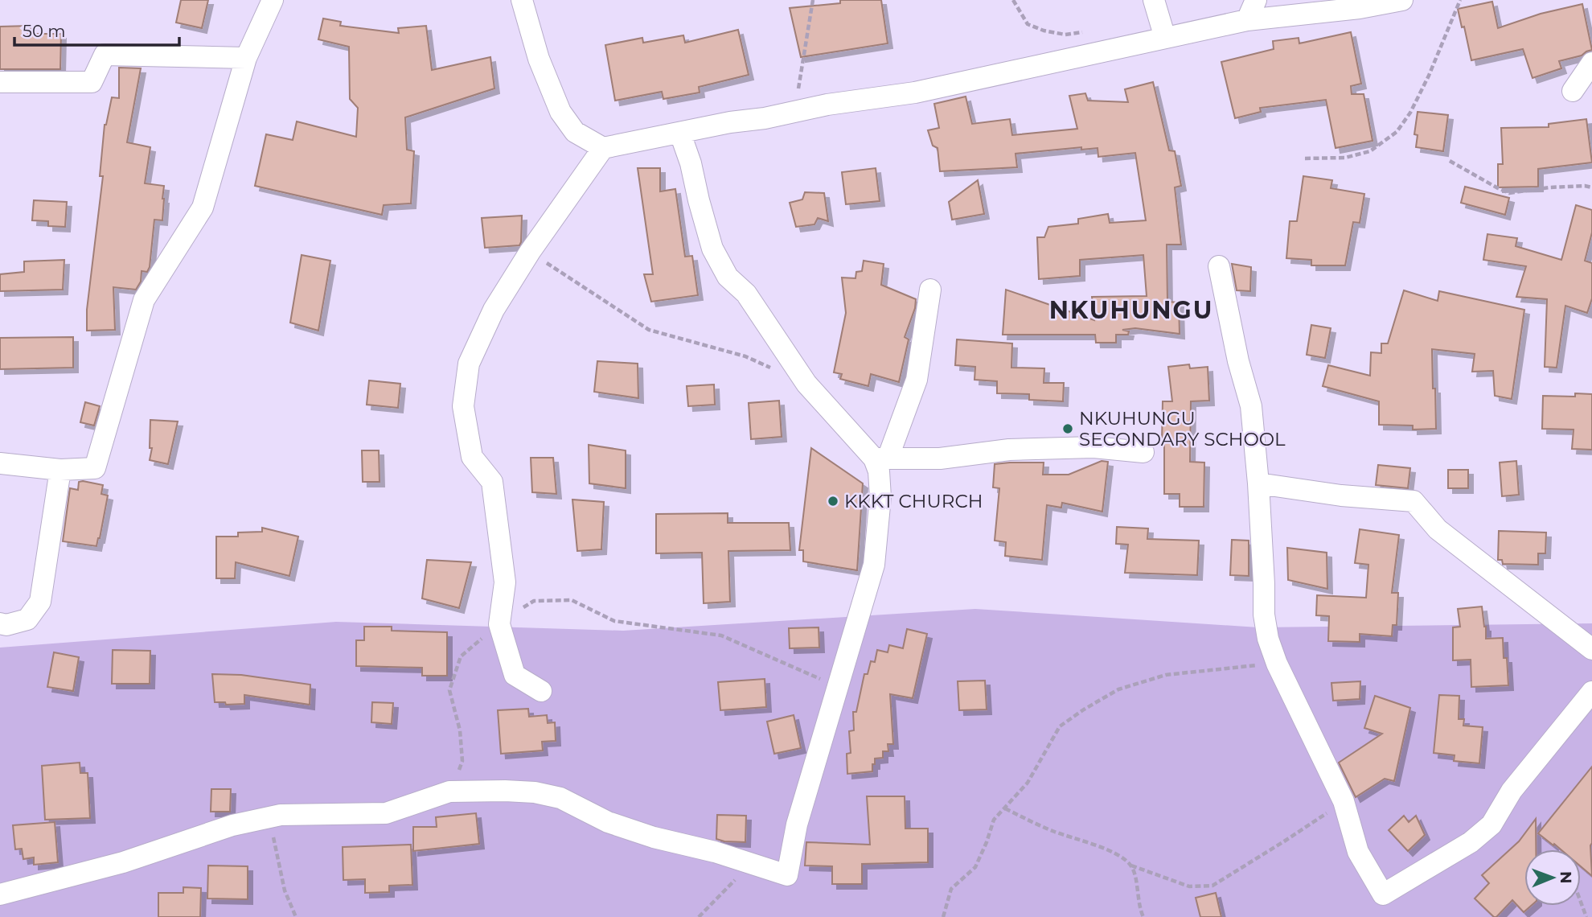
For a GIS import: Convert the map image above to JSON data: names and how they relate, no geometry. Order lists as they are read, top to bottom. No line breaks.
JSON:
{"districts":["NKUHUNGU"],"places":["NKUHUNGU SECONDARY SCHOOL","KKKT CHURCH"],"scale_bar":"50 m","north":"right"}
